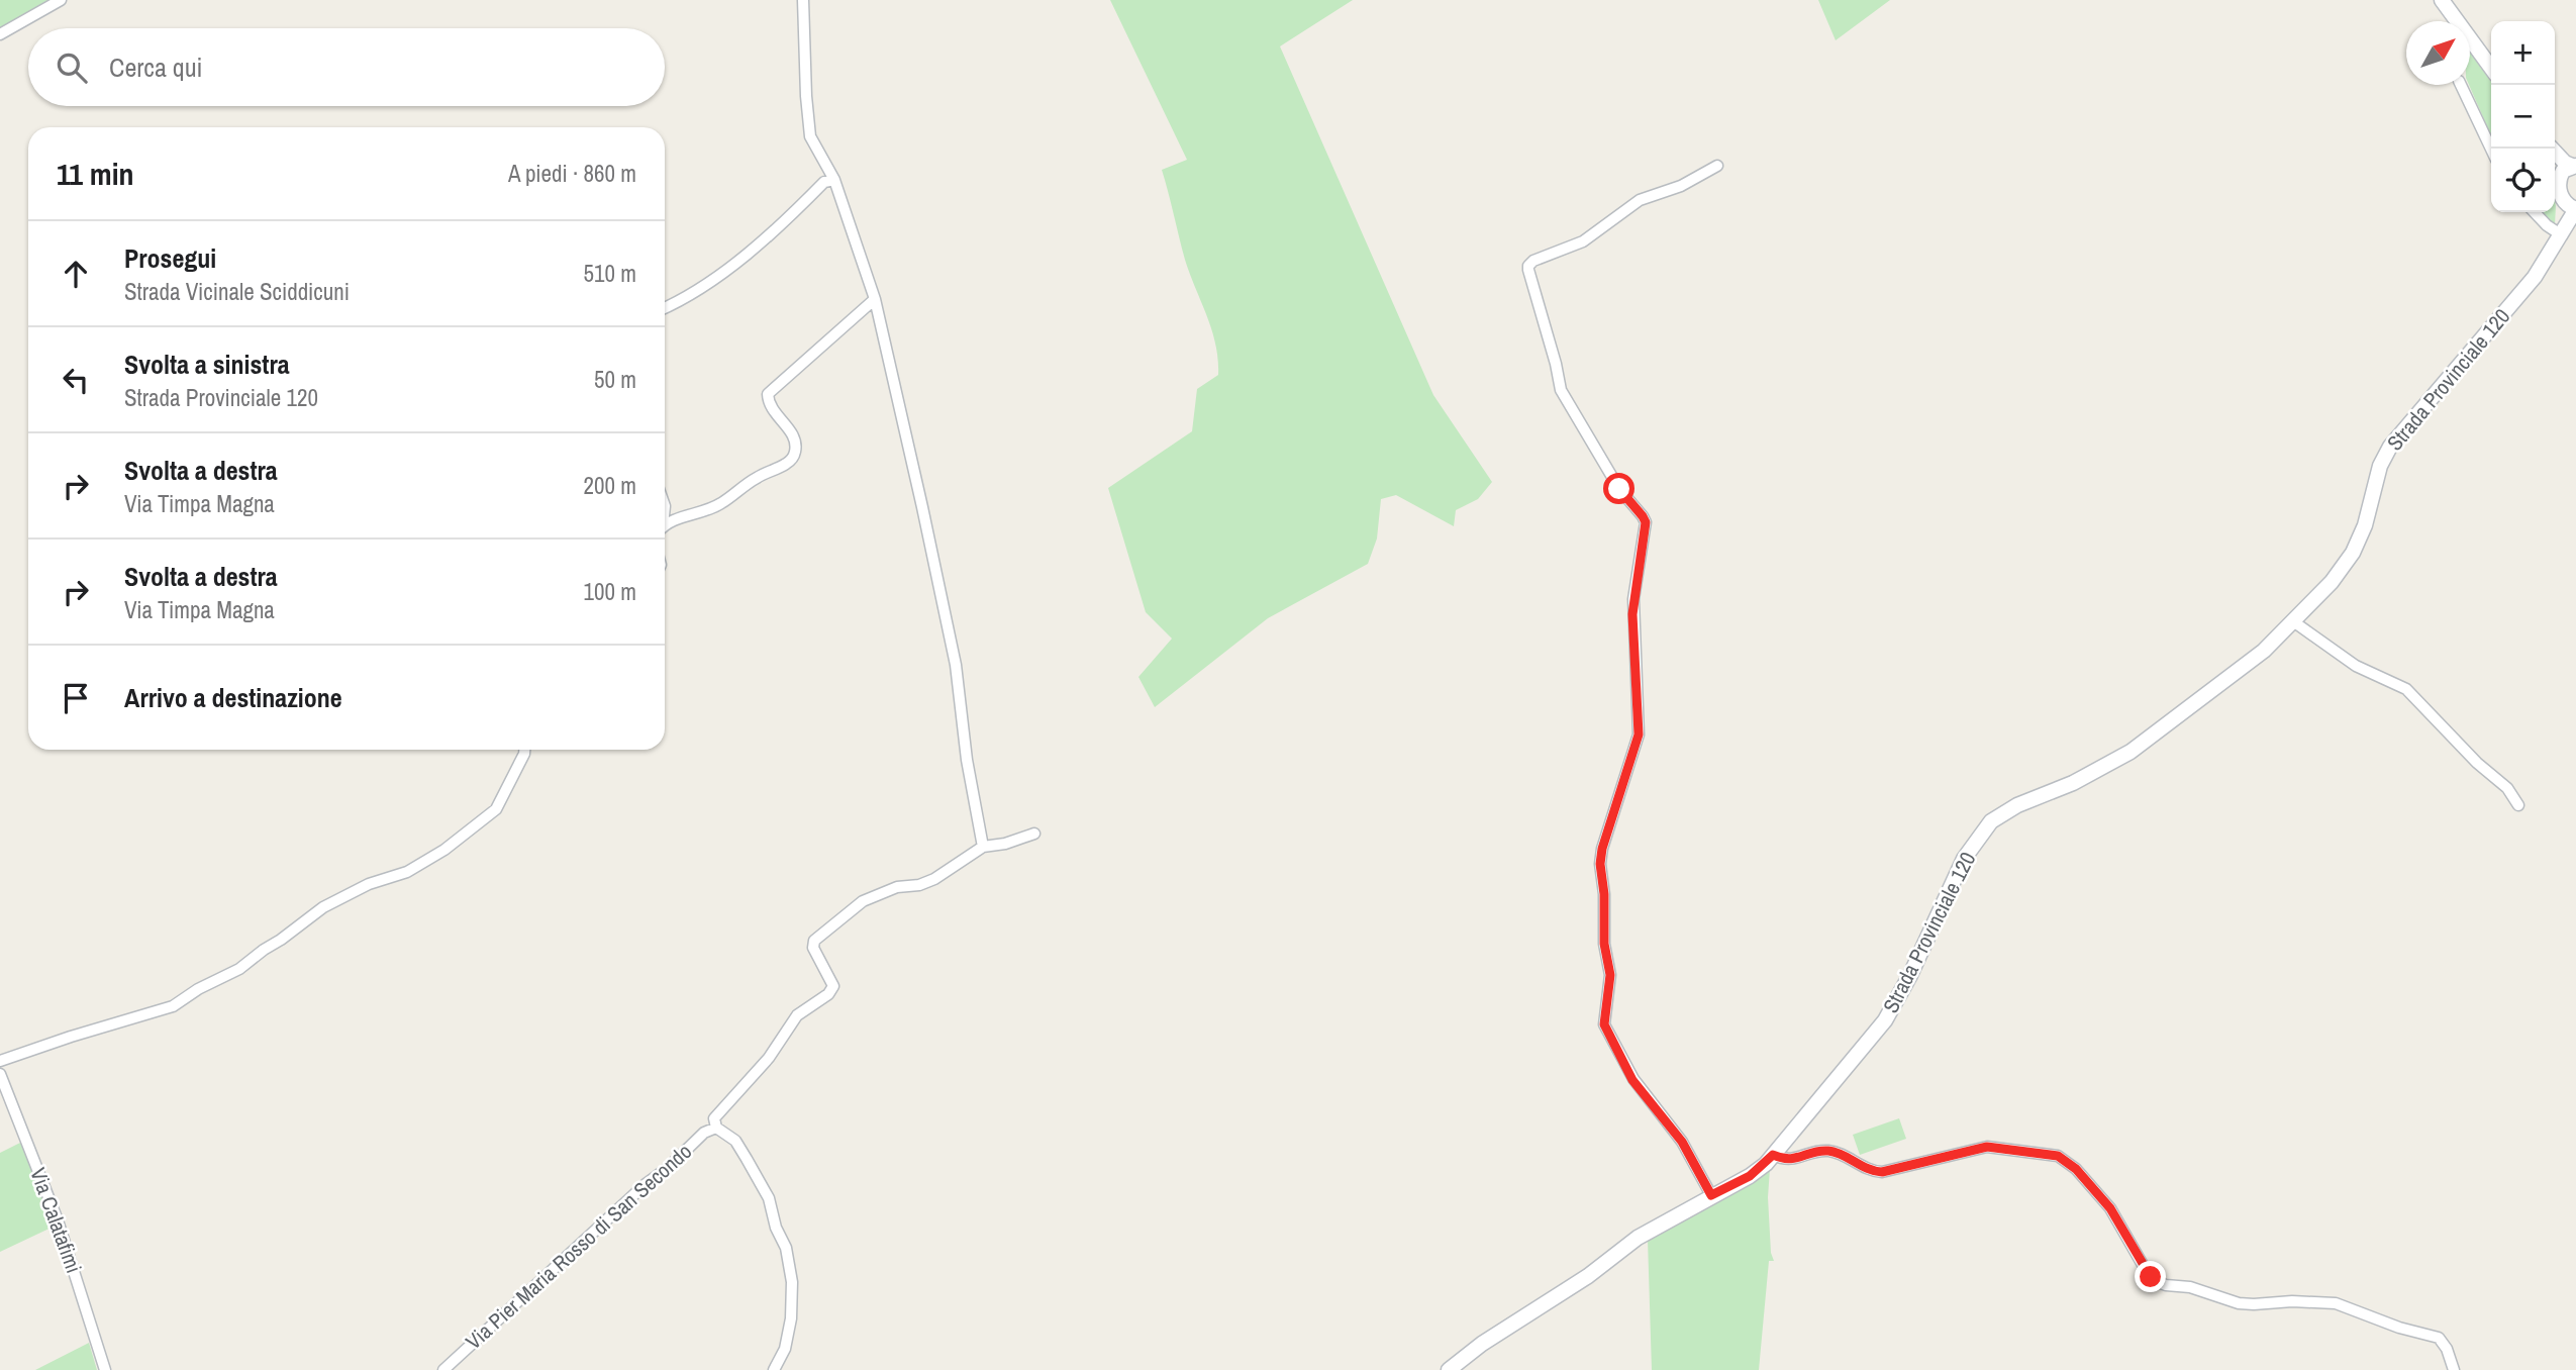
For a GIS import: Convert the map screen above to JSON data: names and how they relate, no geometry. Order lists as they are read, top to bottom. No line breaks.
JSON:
{"streets":{"street":["Strada Provinciale 120","Via Calatafimi","Via Pier Maria Rosso di San Secondo"]},"north":"top right","page":{"map_buttons":["+","−"],"search":"Cerca qui","heading":["11 min","A piedi · 860 m"],"list":[["Prosegui","Strada Vicinale Sciddicuni","510 m"],["Svolta a sinistra","Strada Provinciale 120","50 m"],["Svolta a destra","Via Timpa Magna","200 m"],["Svolta a destra","Via Timpa Magna","100 m"],"Arrivo a destinazione"]}}
